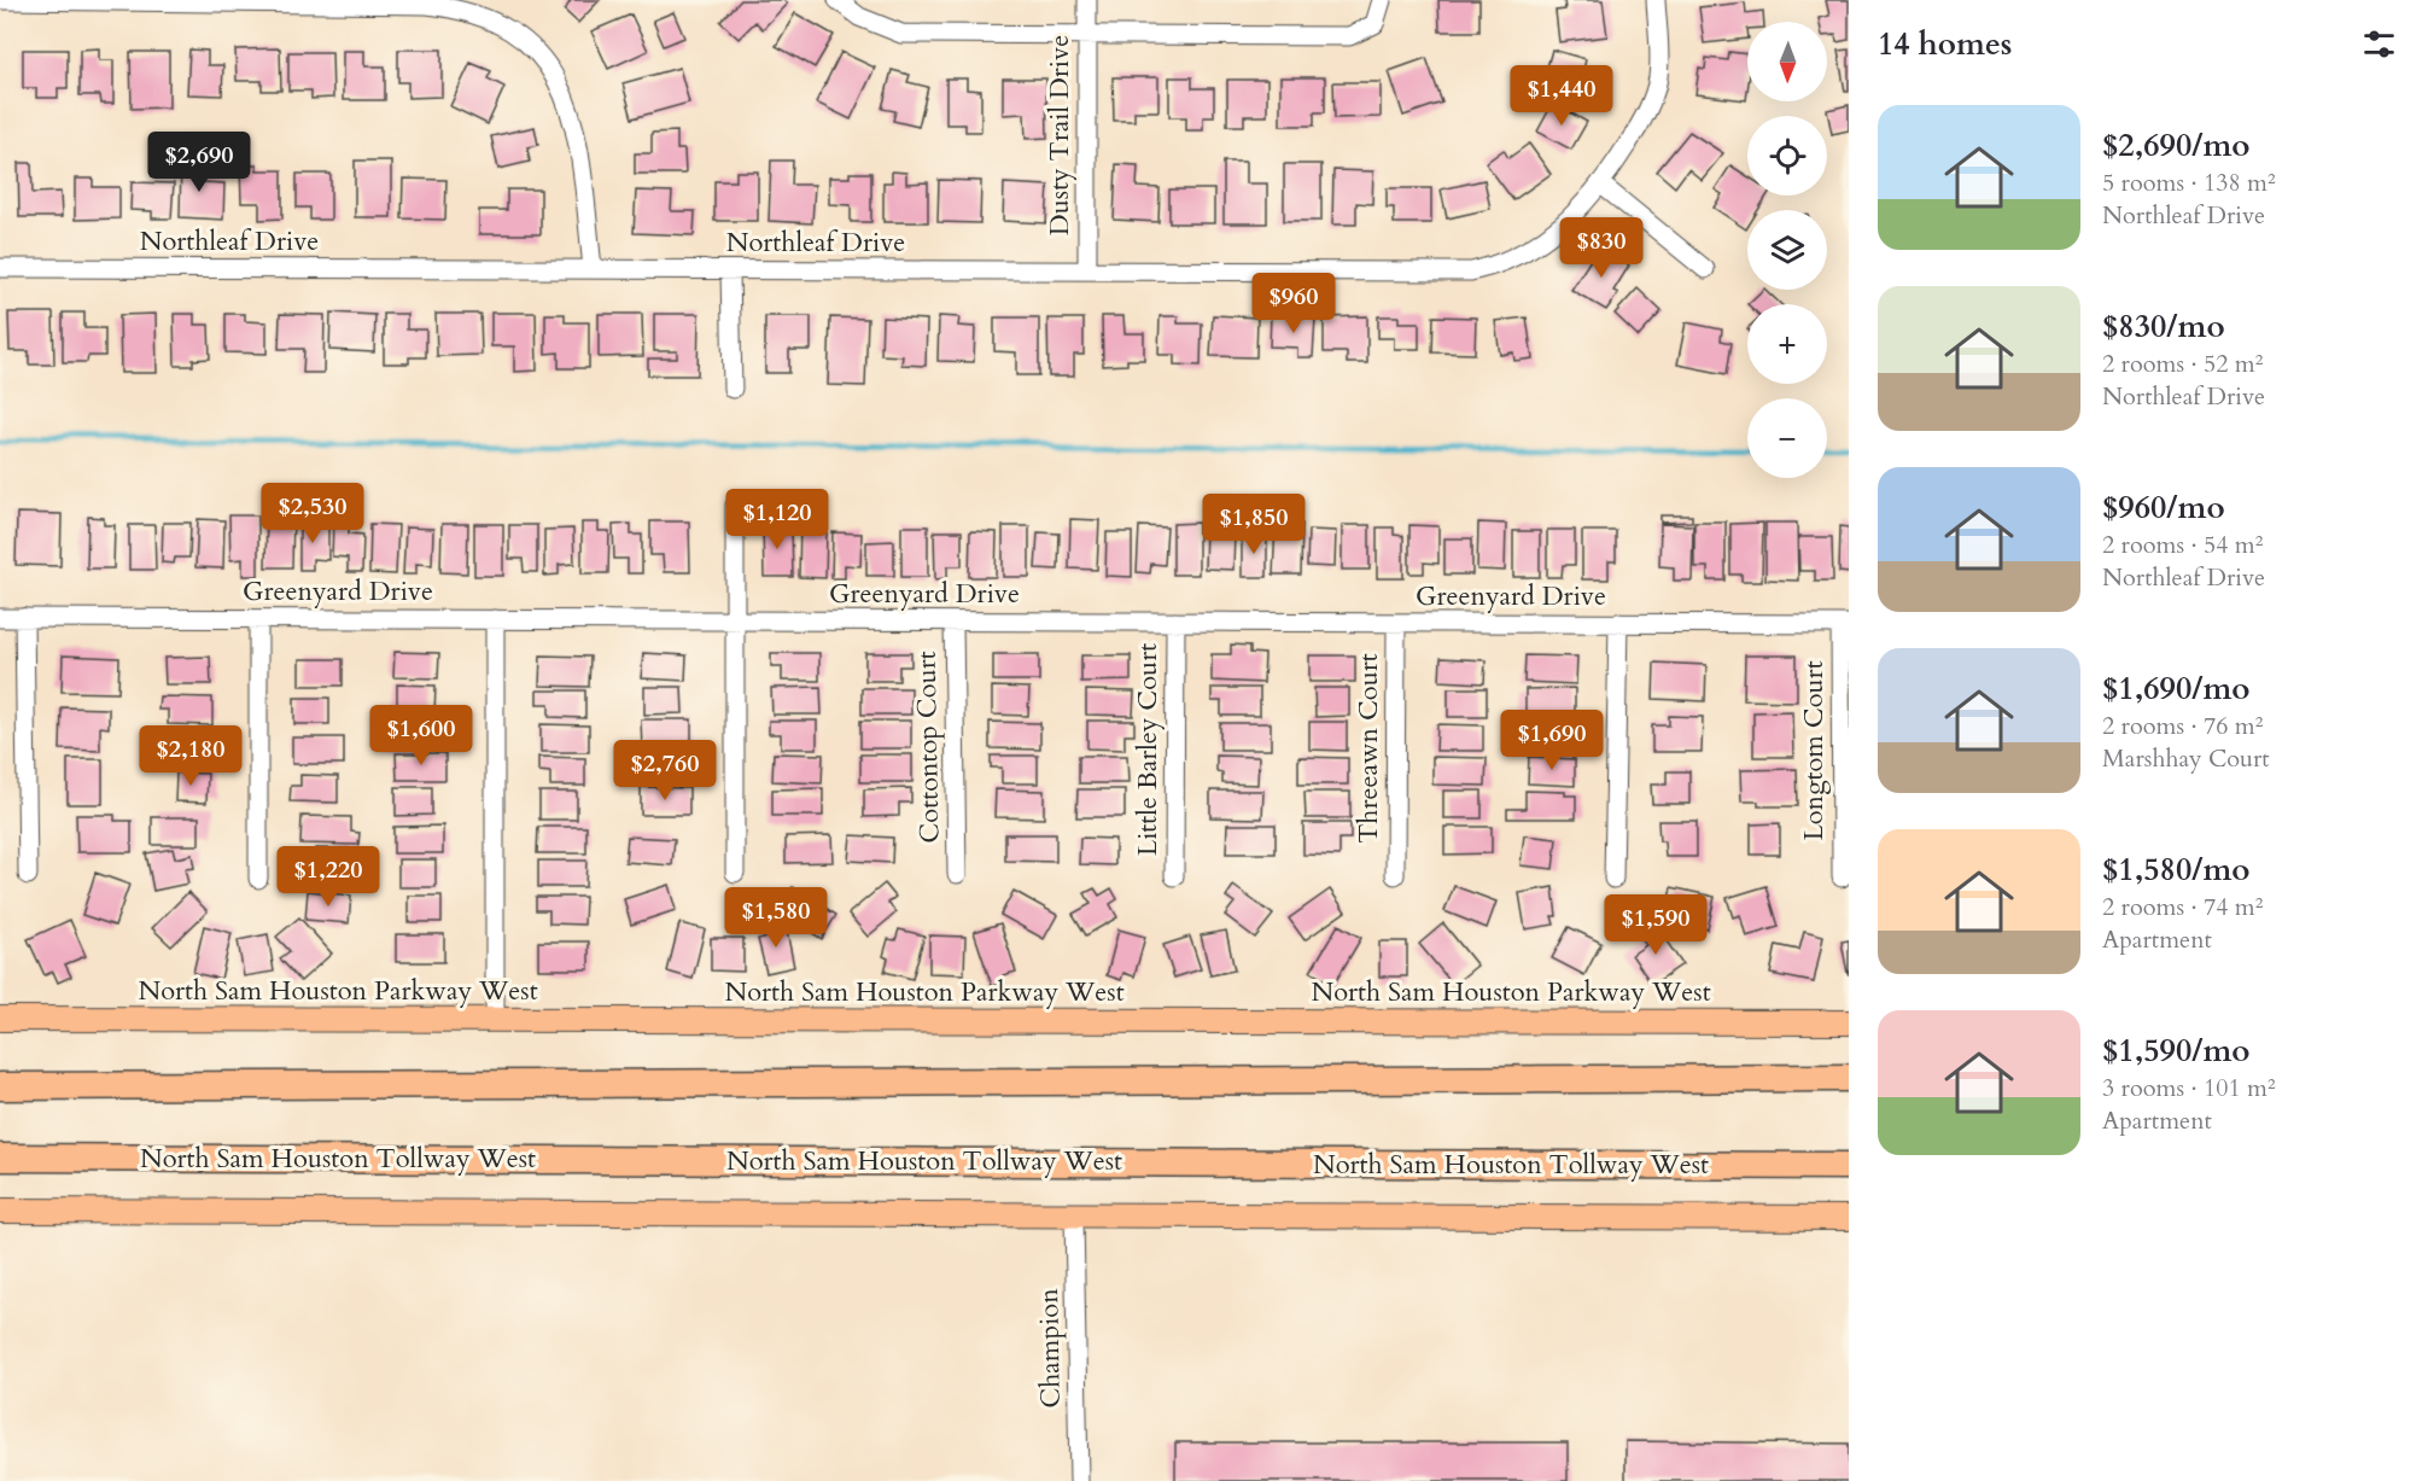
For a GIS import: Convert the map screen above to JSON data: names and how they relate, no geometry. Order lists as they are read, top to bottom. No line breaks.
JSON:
{"streets":{"highway":["North Sam Houston Tollway West"],"main road":["North Sam Houston Parkway West"],"street":["Dusty Trail Drive","Northleaf Drive","Greenyard Drive","Cottontop Court","Threeawn Court","Little Barley Court","Longtom Court","Champion"]},"crossings":[["Dusty Trail Drive","Northleaf Drive"],["Greenyard Drive","Cottontop Court"],["Greenyard Drive","Threeawn Court"],["Greenyard Drive","Little Barley Court"],["Greenyard Drive","Longtom Court"]],"north":"bottom","page":{"heading":"14 homes","map_buttons":["+","−"],"price":["$1,440","$2,690","$830","$960","$2,530","$1,120","$1,850","$1,600","$1,690","$2,180","$2,760","$1,220","$1,580","$1,590"],"list":[{"name":"$2,690/mo","note":"5 rooms · 138 m² · Northleaf Drive"},{"name":"$830/mo","note":"2 rooms · 52 m² · Northleaf Drive"},{"name":"$960/mo","note":"2 rooms · 54 m² · Northleaf Drive"},{"name":"$1,690/mo","note":"2 rooms · 76 m² · Marshhay Court"},{"name":"$1,580/mo","note":"2 rooms · 74 m² · Apartment"},{"name":"$1,590/mo","note":"3 rooms · 101 m² · Apartment"}]}}
